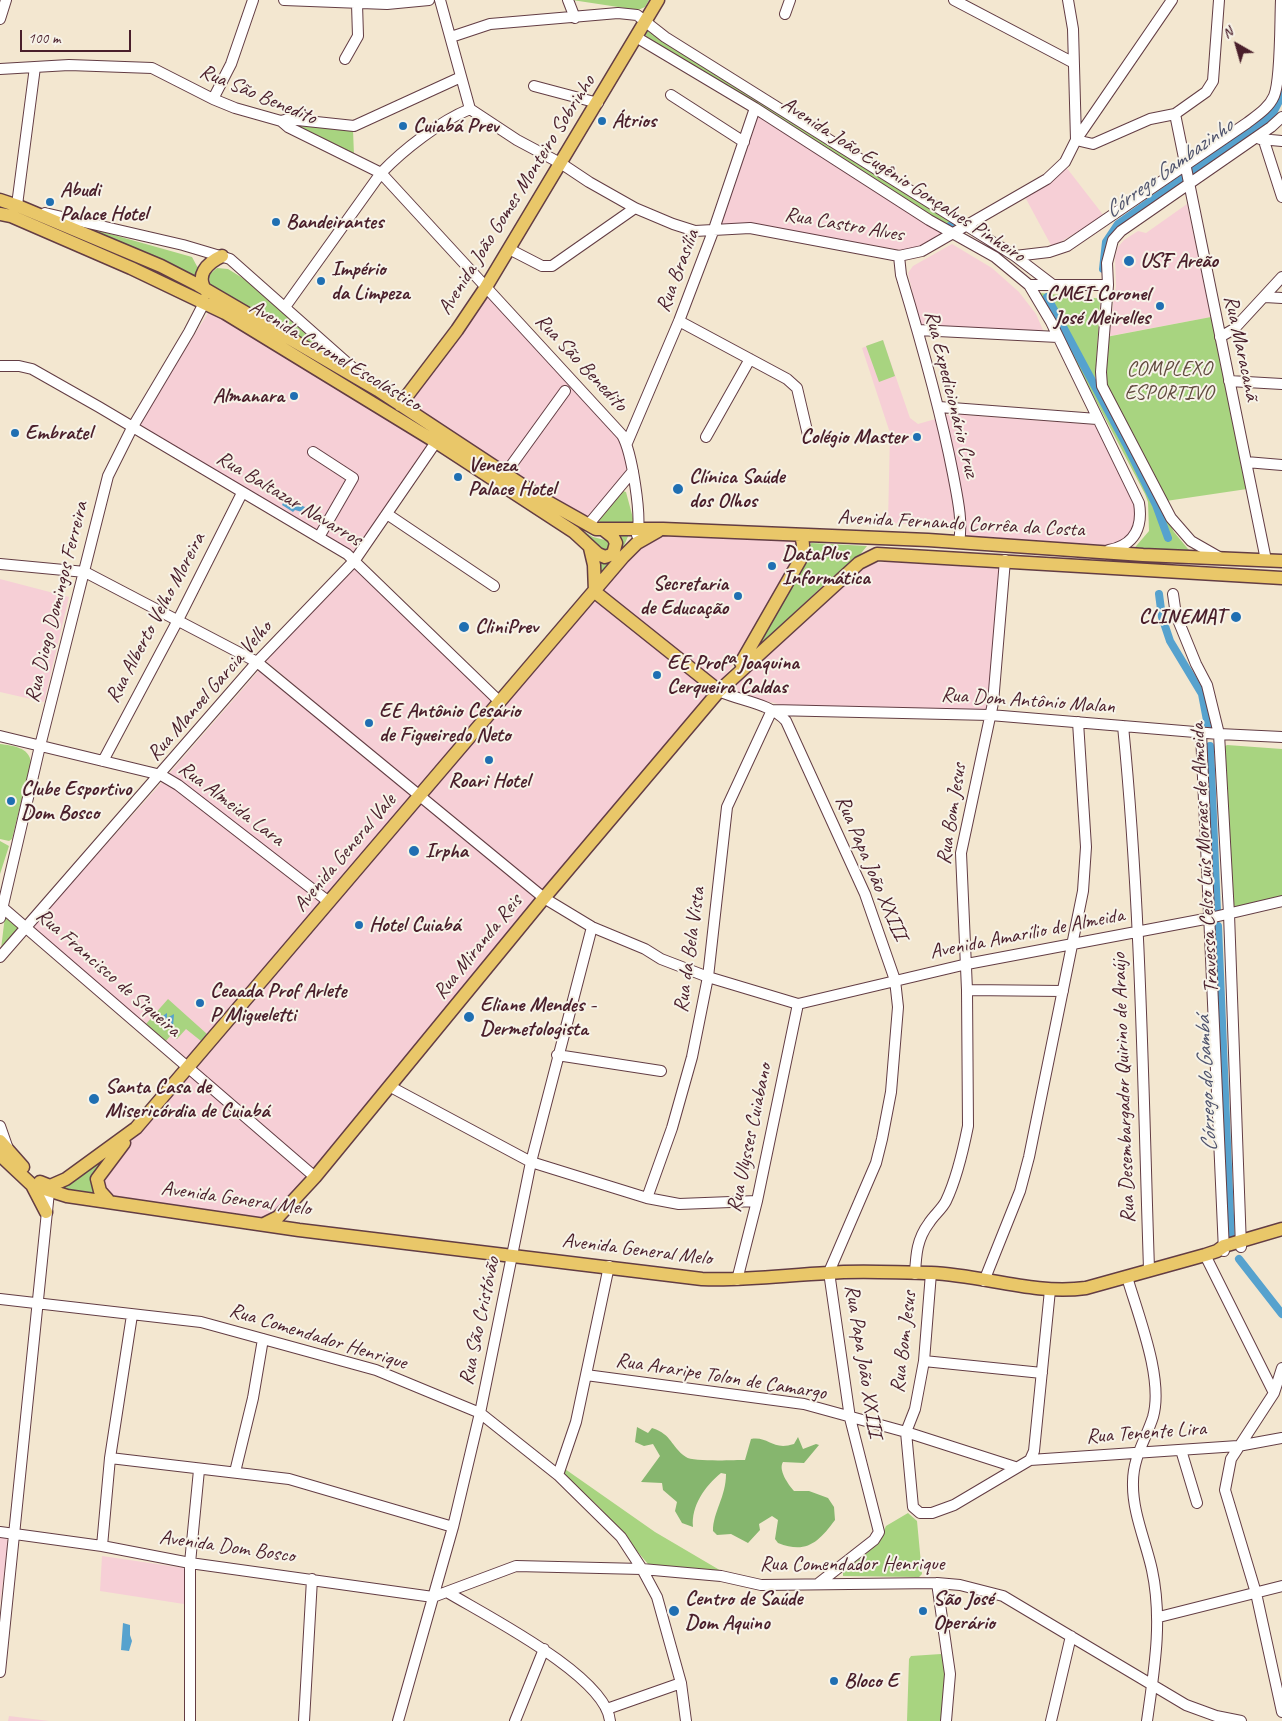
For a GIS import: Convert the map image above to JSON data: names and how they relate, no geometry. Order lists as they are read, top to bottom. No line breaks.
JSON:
{"streets":{"main road":["Avenida João Gomes Monteiro Sobrinho","Avenida Coronel Escolástico","Avenida Fernando Corrêa da Costa","Avenida General Vale","Rua Papa João XXIII","Rua Miranda Reis","Avenida General Melo"],"street":["Rua São Benedito","Avenida João Eugênio Gonçalves Pinheiro","Rua Castro Alves","Rua Brasília","Rua Maracanã","Rua Expedicionário Cruz","Rua Baltazar Navarros","Rua Diogo Domingos Ferreira","Rua Alberto Velho Moreira","Rua Manoel Garcia Velho","Rua Dom Antônio Malan","Rua Almeida Lara","Rua Bom Jesus","Travessa Celso Luís Moraes de Almeida","Avenida Amarílio de Almeida","Rua da Bela Vista","Rua Francisco de Siqueira","Rua Desembargador Quirino de Araújo","Rua Ulysses Cuiabano","Rua São Cristóvão","Rua Comendador Henrique","Rua Araripe Tolon de Camargo","Rua Tenente Lira","Avenida Dom Bosco"]},"crossings":[["Rua São Benedito","Avenida João Gomes Monteiro Sobrinho"],["Rua São Benedito","Rua Brasília"],["Rua São Benedito","Avenida Coronel Escolástico"],["Rua São Benedito","Avenida Fernando Corrêa da Costa"],["Avenida João Eugênio Gonçalves Pinheiro","Avenida João Gomes Monteiro Sobrinho"],["Avenida João Eugênio Gonçalves Pinheiro","Rua Castro Alves"],["Avenida João Eugênio Gonçalves Pinheiro","Rua Brasília"],["Avenida João Eugênio Gonçalves Pinheiro","Avenida Fernando Corrêa da Costa"],["Avenida João Gomes Monteiro Sobrinho","Rua Castro Alves"],["Avenida João Gomes Monteiro Sobrinho","Avenida Coronel Escolástico"],["Rua Castro Alves","Rua Brasília"],["Rua Castro Alves","Rua Expedicionário Cruz"],["Rua Maracanã","Avenida Fernando Corrêa da Costa"],["Avenida Coronel Escolástico","Avenida Fernando Corrêa da Costa"],["Avenida Coronel Escolástico","Rua Diogo Domingos Ferreira"],["Avenida Coronel Escolástico","Rua Manoel Garcia Velho"],["Rua Expedicionário Cruz","Avenida Fernando Corrêa da Costa"],["Rua Baltazar Navarros","Rua Diogo Domingos Ferreira"],["Rua Baltazar Navarros","Rua Alberto Velho Moreira"],["Rua Baltazar Navarros","Rua Manoel Garcia Velho"],["Rua Baltazar Navarros","Avenida General Vale"],["Avenida Fernando Corrêa da Costa","Rua Bom Jesus"],["Avenida Fernando Corrêa da Costa","Avenida General Vale"],["Avenida Fernando Corrêa da Costa","Rua Miranda Reis"],["Rua Diogo Domingos Ferreira","Rua Almeida Lara"],["Rua Diogo Domingos Ferreira","Rua Francisco de Siqueira"],["Rua Alberto Velho Moreira","Rua Almeida Lara"],["Rua Manoel Garcia Velho","Rua Almeida Lara"],["Rua Manoel Garcia Velho","Rua Francisco de Siqueira"],["Rua Dom Antônio Malan","Rua Bom Jesus"],["Rua Dom Antônio Malan","Travessa Celso Luís Moraes de Almeida"],["Rua Dom Antônio Malan","Rua Papa João XXIII"],["Rua Dom Antônio Malan","Rua da Bela Vista"],["Rua Dom Antônio Malan","Rua Desembargador Quirino de Araújo"],["Rua Almeida Lara","Avenida General Vale"],["Rua Bom Jesus","Avenida Amarílio de Almeida"],["Rua Bom Jesus","Avenida General Melo"],["Rua Bom Jesus","Rua Araripe Tolon de Camargo"],["Rua Bom Jesus","Rua Tenente Lira"],["Avenida General Vale","Rua Papa João XXIII"],["Avenida General Vale","Rua Francisco de Siqueira"],["Avenida General Vale","Avenida General Melo"],["Travessa Celso Luís Moraes de Almeida","Avenida Amarílio de Almeida"],["Travessa Celso Luís Moraes de Almeida","Avenida General Melo"],["Rua Papa João XXIII","Avenida Amarílio de Almeida"],["Rua Papa João XXIII","Rua Miranda Reis"],["Rua Papa João XXIII","Rua da Bela Vista"],["Rua Papa João XXIII","Avenida General Melo"],["Rua Papa João XXIII","Rua Comendador Henrique"],["Rua Papa João XXIII","Rua Araripe Tolon de Camargo"],["Avenida Amarílio de Almeida","Rua Desembargador Quirino de Araújo"],["Avenida Amarílio de Almeida","Rua Ulysses Cuiabano"],["Rua Miranda Reis","Rua Francisco de Siqueira"],["Rua Miranda Reis","Avenida General Melo"],["Rua Desembargador Quirino de Araújo","Avenida General Melo"],["Rua Ulysses Cuiabano","Avenida General Melo"],["Avenida General Melo","Rua São Cristóvão"],["Rua São Cristóvão","Rua Comendador Henrique"],["Rua São Cristóvão","Avenida Dom Bosco"],["Rua Comendador Henrique","Avenida Dom Bosco"],["Rua Araripe Tolon de Camargo","Rua Tenente Lira"]],"water":["Córrego Gambazinho","Córrego do Gambá"],"parks":["COMPLEXO ESPORTIVO"],"places":["Átrios","Cuiabá Prev","Abudi Palace Hotel","Bandeirantes","USF Areão","Império da Limpeza","CMEI Coronel José Meirelles","Almanara","Embratel","Colégio Master","Veneza Palace Hotel","Clínica Saúde dos Olhos","DataPlus Informática","Secretaria de Educação","CLINEMAT","CliniPrev","EE Profª Joaquina Cerqueira Caldas","EE Antônio Cesário de Figueiredo Neto","Roari Hotel","Clube Esportivo Dom Bosco","Irpha","Hotel Cuiabá","Ceaada Prof Arlete P Migueletti","Eliane Mendes - Dermetologista","Santa Casa de Misericórdia de Cuiabá","Centro de Saúde Dom Aquino","São José Operário","Bloco E"],"scale_bar":"100 m","north":"top left"}
